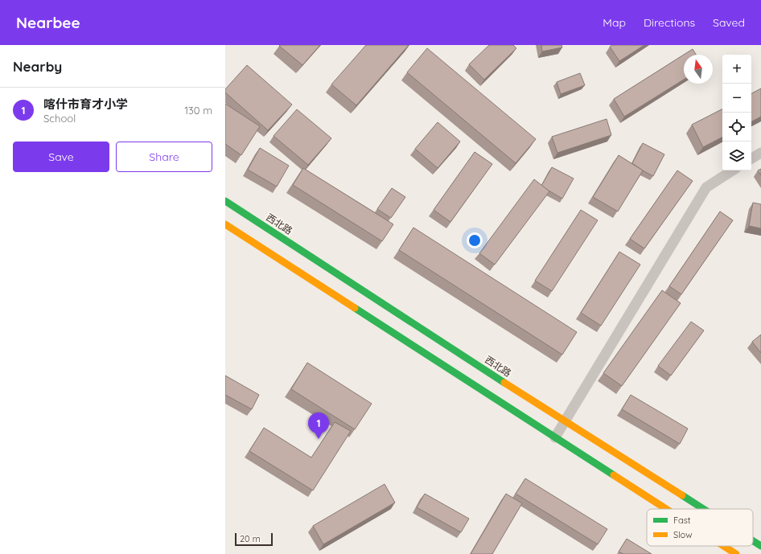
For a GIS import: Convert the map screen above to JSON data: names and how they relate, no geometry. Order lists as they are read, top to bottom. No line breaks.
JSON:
{"streets":{"main road":["西北路"]},"legend":["Fast","Slow"],"scale_bar":"20 m","north":"top","page":{"header":"Nearbee","nav":["Map","Directions","Saved"],"heading":"Nearby","map_buttons":["+","−"],"list":[{"mark":"1","name":"喀什市育才小学","note":"School","value":"130 m"}],"buttons":["Save","Share"],"pins":"1","scale":"20 m"}}
